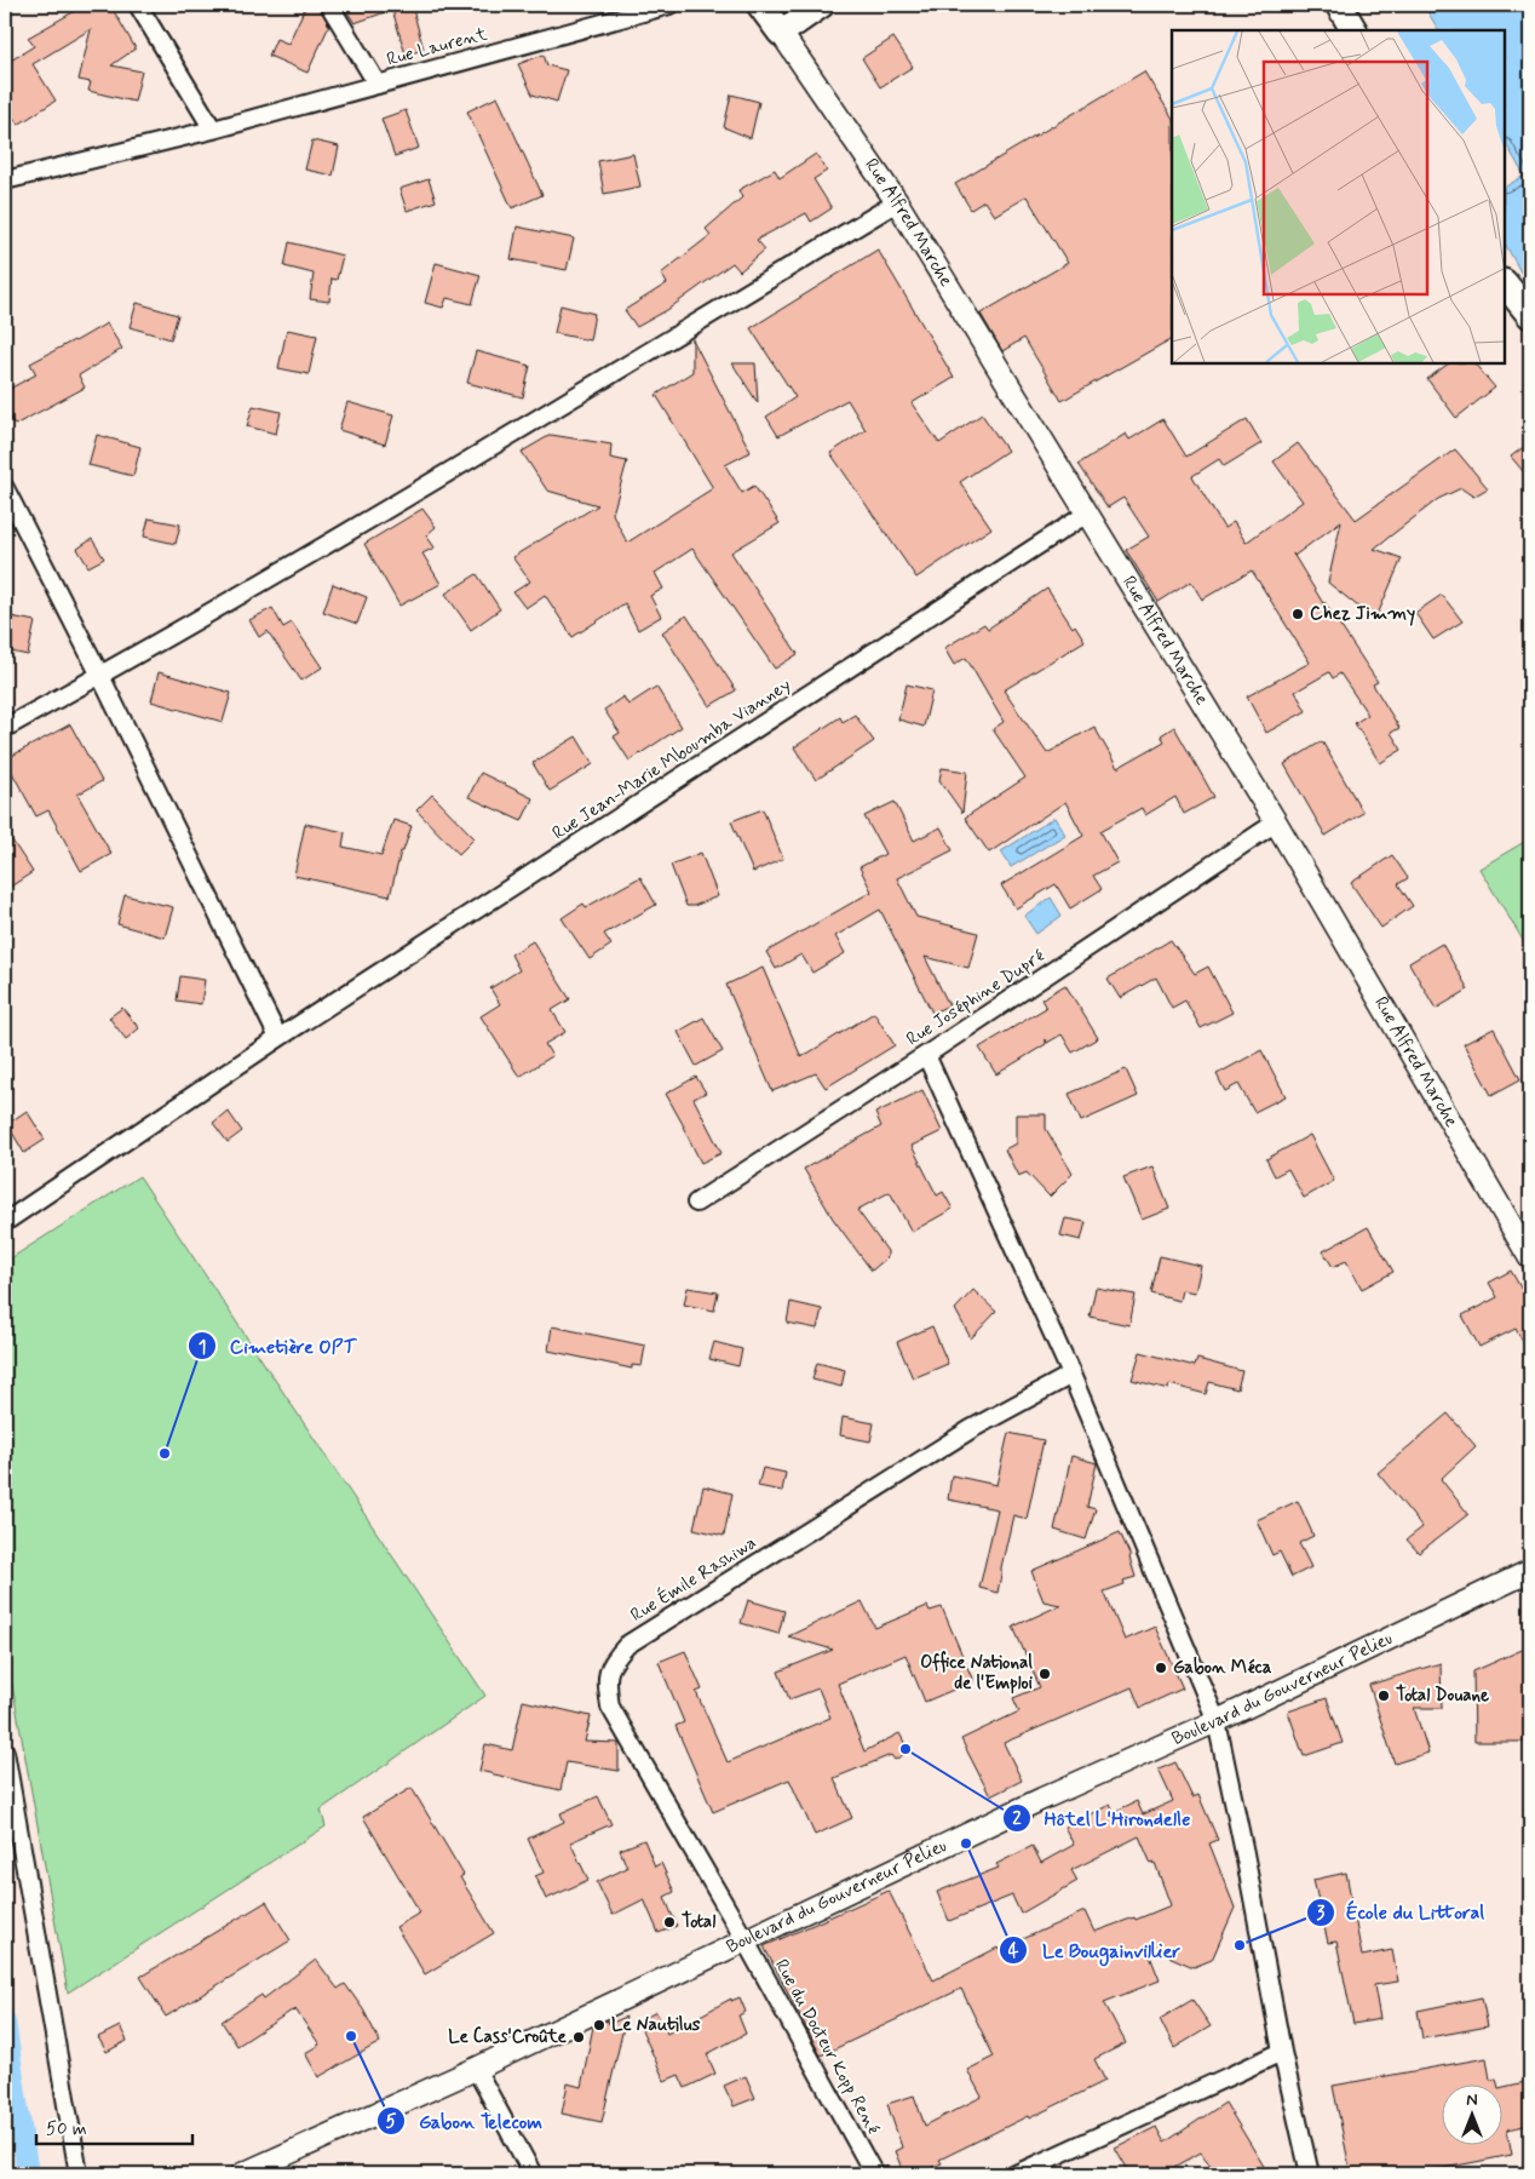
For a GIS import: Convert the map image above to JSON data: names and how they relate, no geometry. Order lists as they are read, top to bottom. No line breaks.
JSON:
{"streets":{"street":["Rue Laurent","Rue Alfred Marche","Rue Jean-Marie Mboumba Vianney","Rue Joséphine Dupré","Rue Émile Rashiwa","Boulevard du Gouverneur Pelieu","Rue du Docteur Kopp René"]},"crossings":[["Rue Alfred Marche","Rue Jean-Marie Mboumba Vianney"],["Rue Alfred Marche","Rue Joséphine Dupré"],["Rue Émile Rashiwa","Boulevard du Gouverneur Pelieu"],["Rue Émile Rashiwa","Rue du Docteur Kopp René"],["Boulevard du Gouverneur Pelieu","Rue du Docteur Kopp René"]],"places":["Chez Jimmy","Cimetière OPT","Gabon Méca","Office National de l'Emploi","Total Douane","Hôtel L'Hirondelle","Le Bougainvillier","Total","École du Littoral","Le Nautilus","Gabon Telecom","Le Cass'Croûte"],"scale_bar":"50 m","north":"top"}
